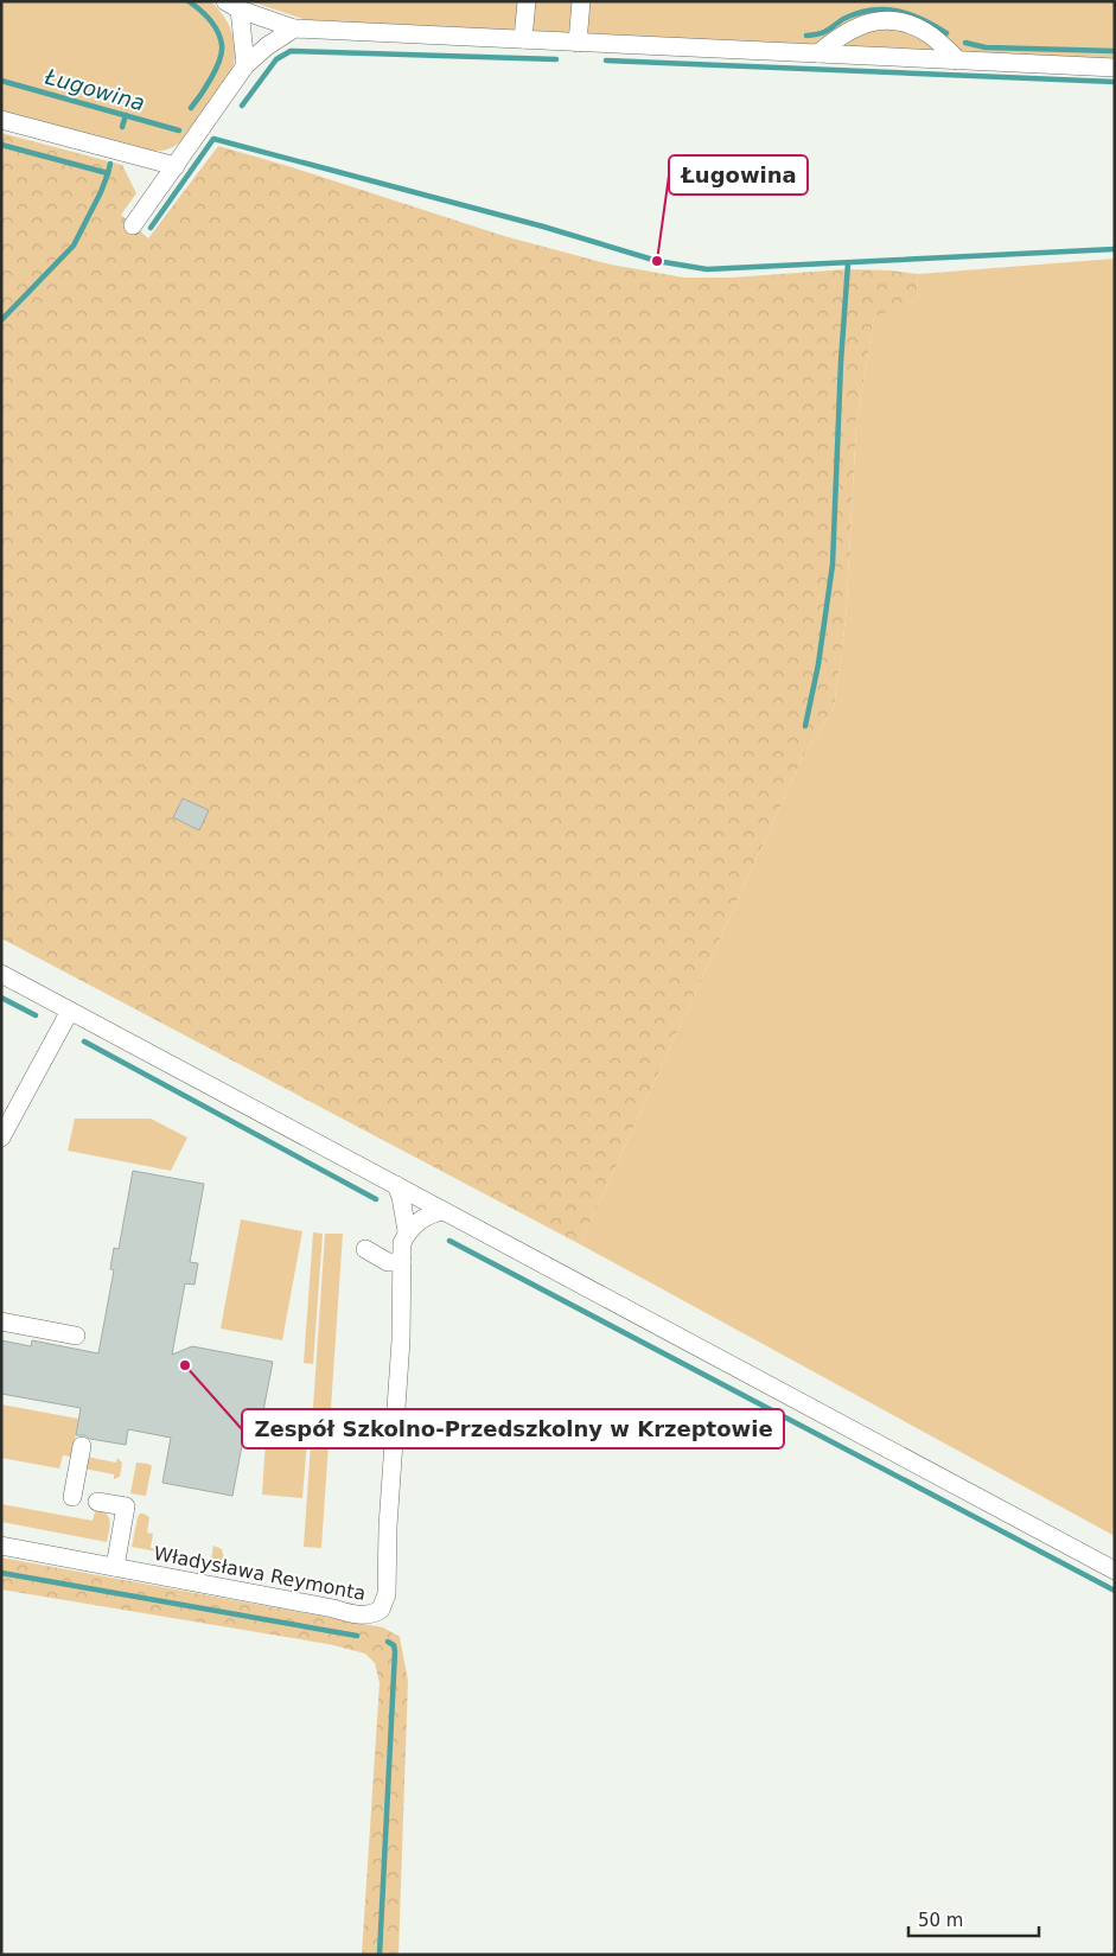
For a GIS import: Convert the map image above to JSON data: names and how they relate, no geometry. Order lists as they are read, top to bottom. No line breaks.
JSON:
{"streets":{"street":["Władysława Reymonta"]},"water":["Ługowina"],"places":["Ługowina","Zespół Szkolno-Przedszkolny w Krzeptowie"],"scale_bar":"50 m"}
